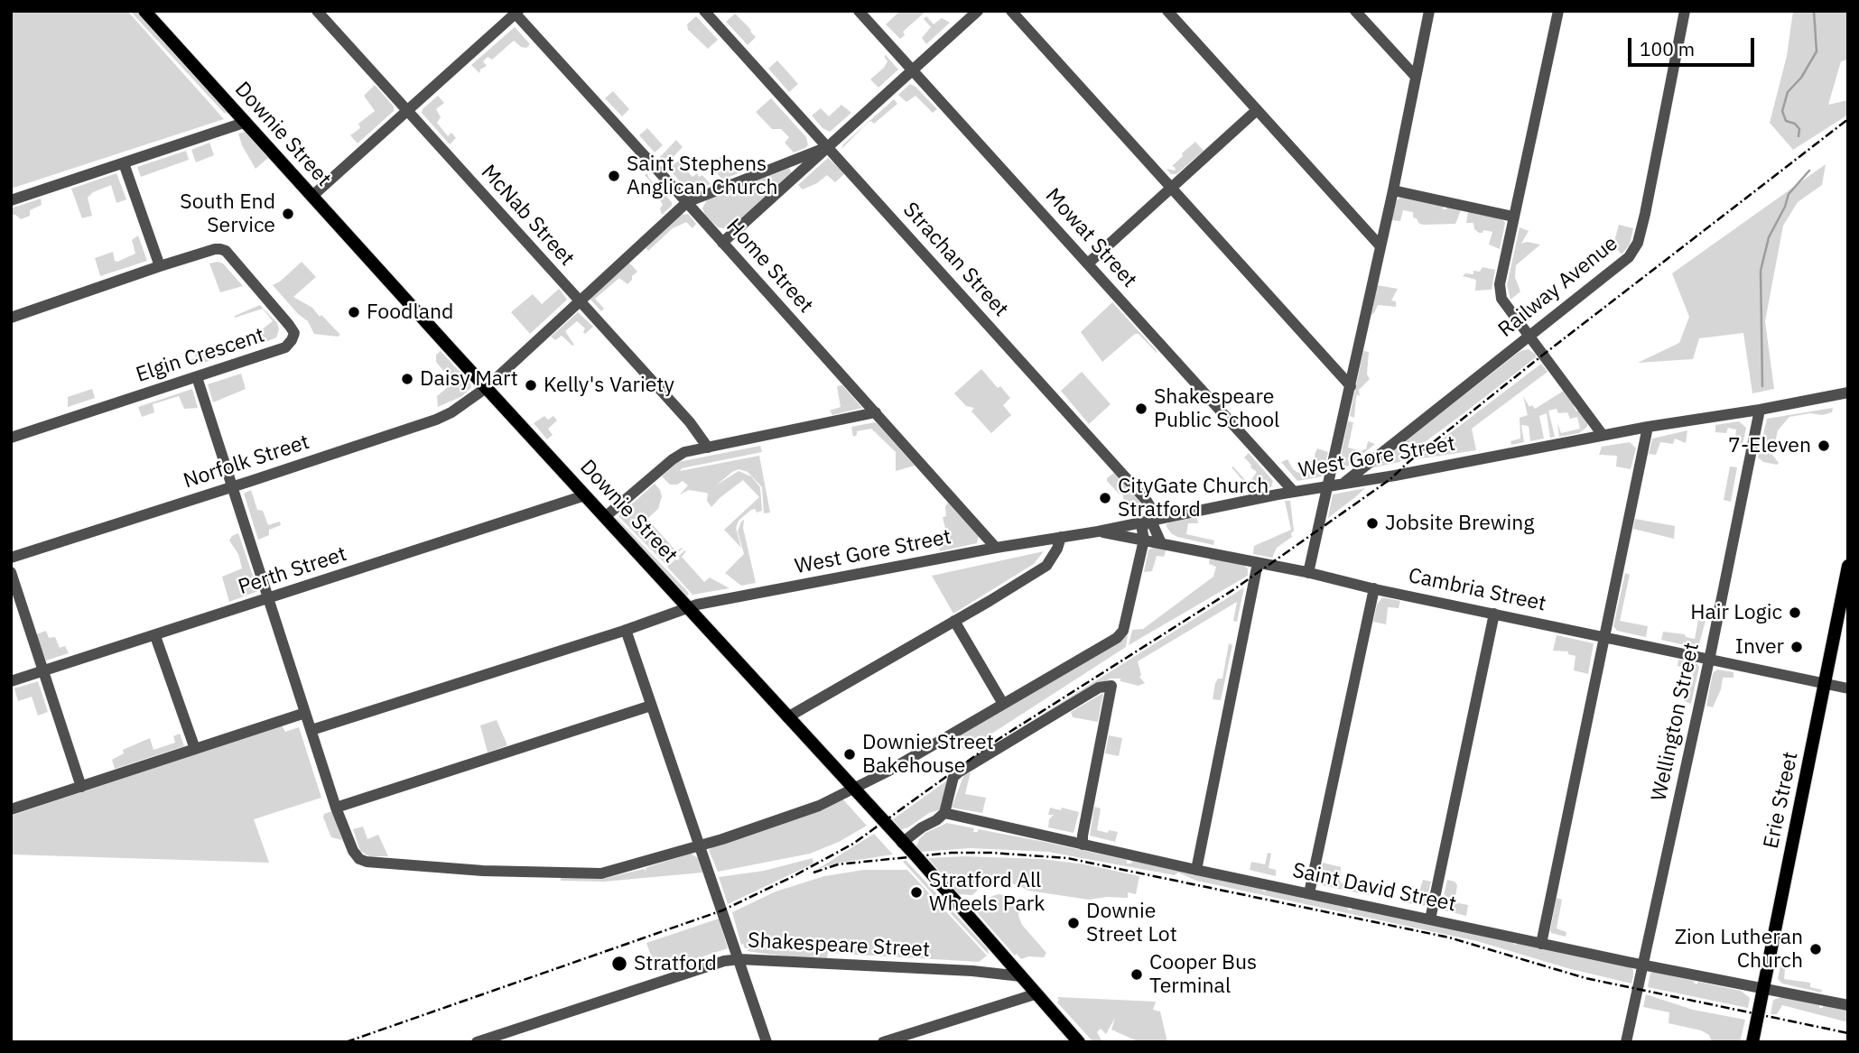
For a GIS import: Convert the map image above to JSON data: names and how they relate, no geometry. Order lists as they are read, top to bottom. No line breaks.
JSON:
{"streets":{"main road":["Downie Street","Erie Street"],"street":["McNab Street","Mowat Street","Strachan Street","Home Street","Railway Avenue","Elgin Crescent","West Gore Street","Norfolk Street","Perth Street","Cambria Street","Wellington Street","Saint David Street","Shakespeare Street"]},"crossings":[["Downie Street","West Gore Street"],["Downie Street","Norfolk Street"],["Downie Street","Perth Street"],["Downie Street","Shakespeare Street"],["McNab Street","Norfolk Street"],["Mowat Street","West Gore Street"],["Strachan Street","West Gore Street"],["Strachan Street","Cambria Street"],["Home Street","West Gore Street"],["Home Street","Norfolk Street"],["Railway Avenue","West Gore Street"],["West Gore Street","Cambria Street"],["West Gore Street","Wellington Street"],["Cambria Street","Wellington Street"],["Cambria Street","Erie Street"],["Wellington Street","Saint David Street"],["Erie Street","Saint David Street"]],"places":["Saint Stephens Anglican Church","South End Service","Foodland","Daisy Mart","Kelly's Variety","Shakespeare Public School","7-Eleven","CityGate Church Stratford","Jobsite Brewing","Hair Logic","Inver","Downie Street Bakehouse","Stratford All Wheels Park","Downie Street Lot","Zion Lutheran Church","Stratford","Cooper Bus Terminal"],"scale_bar":"100 m"}
